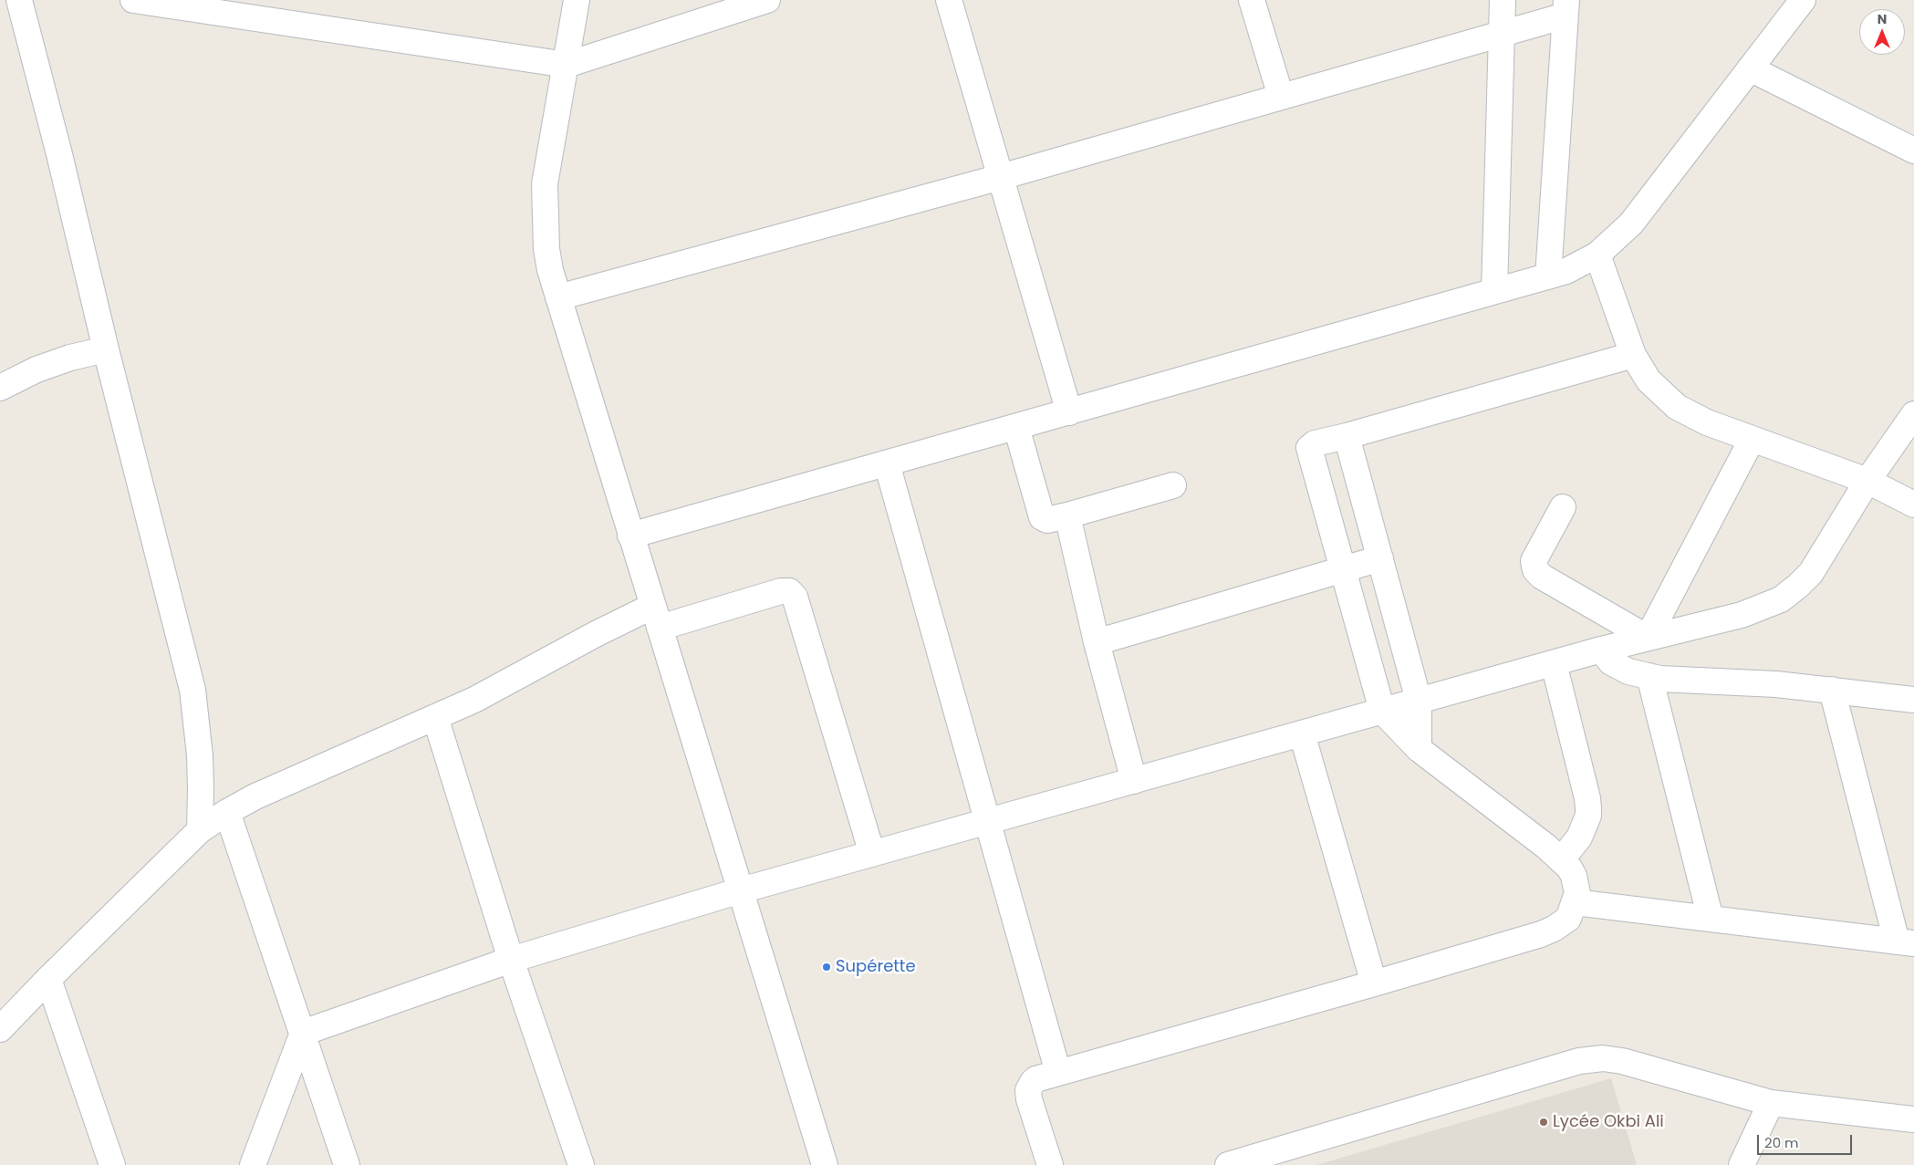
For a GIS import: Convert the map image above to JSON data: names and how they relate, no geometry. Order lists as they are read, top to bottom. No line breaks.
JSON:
{"places":["Supérette","Lycée Okbi Ali"],"scale_bar":"20 m","north":"top"}
